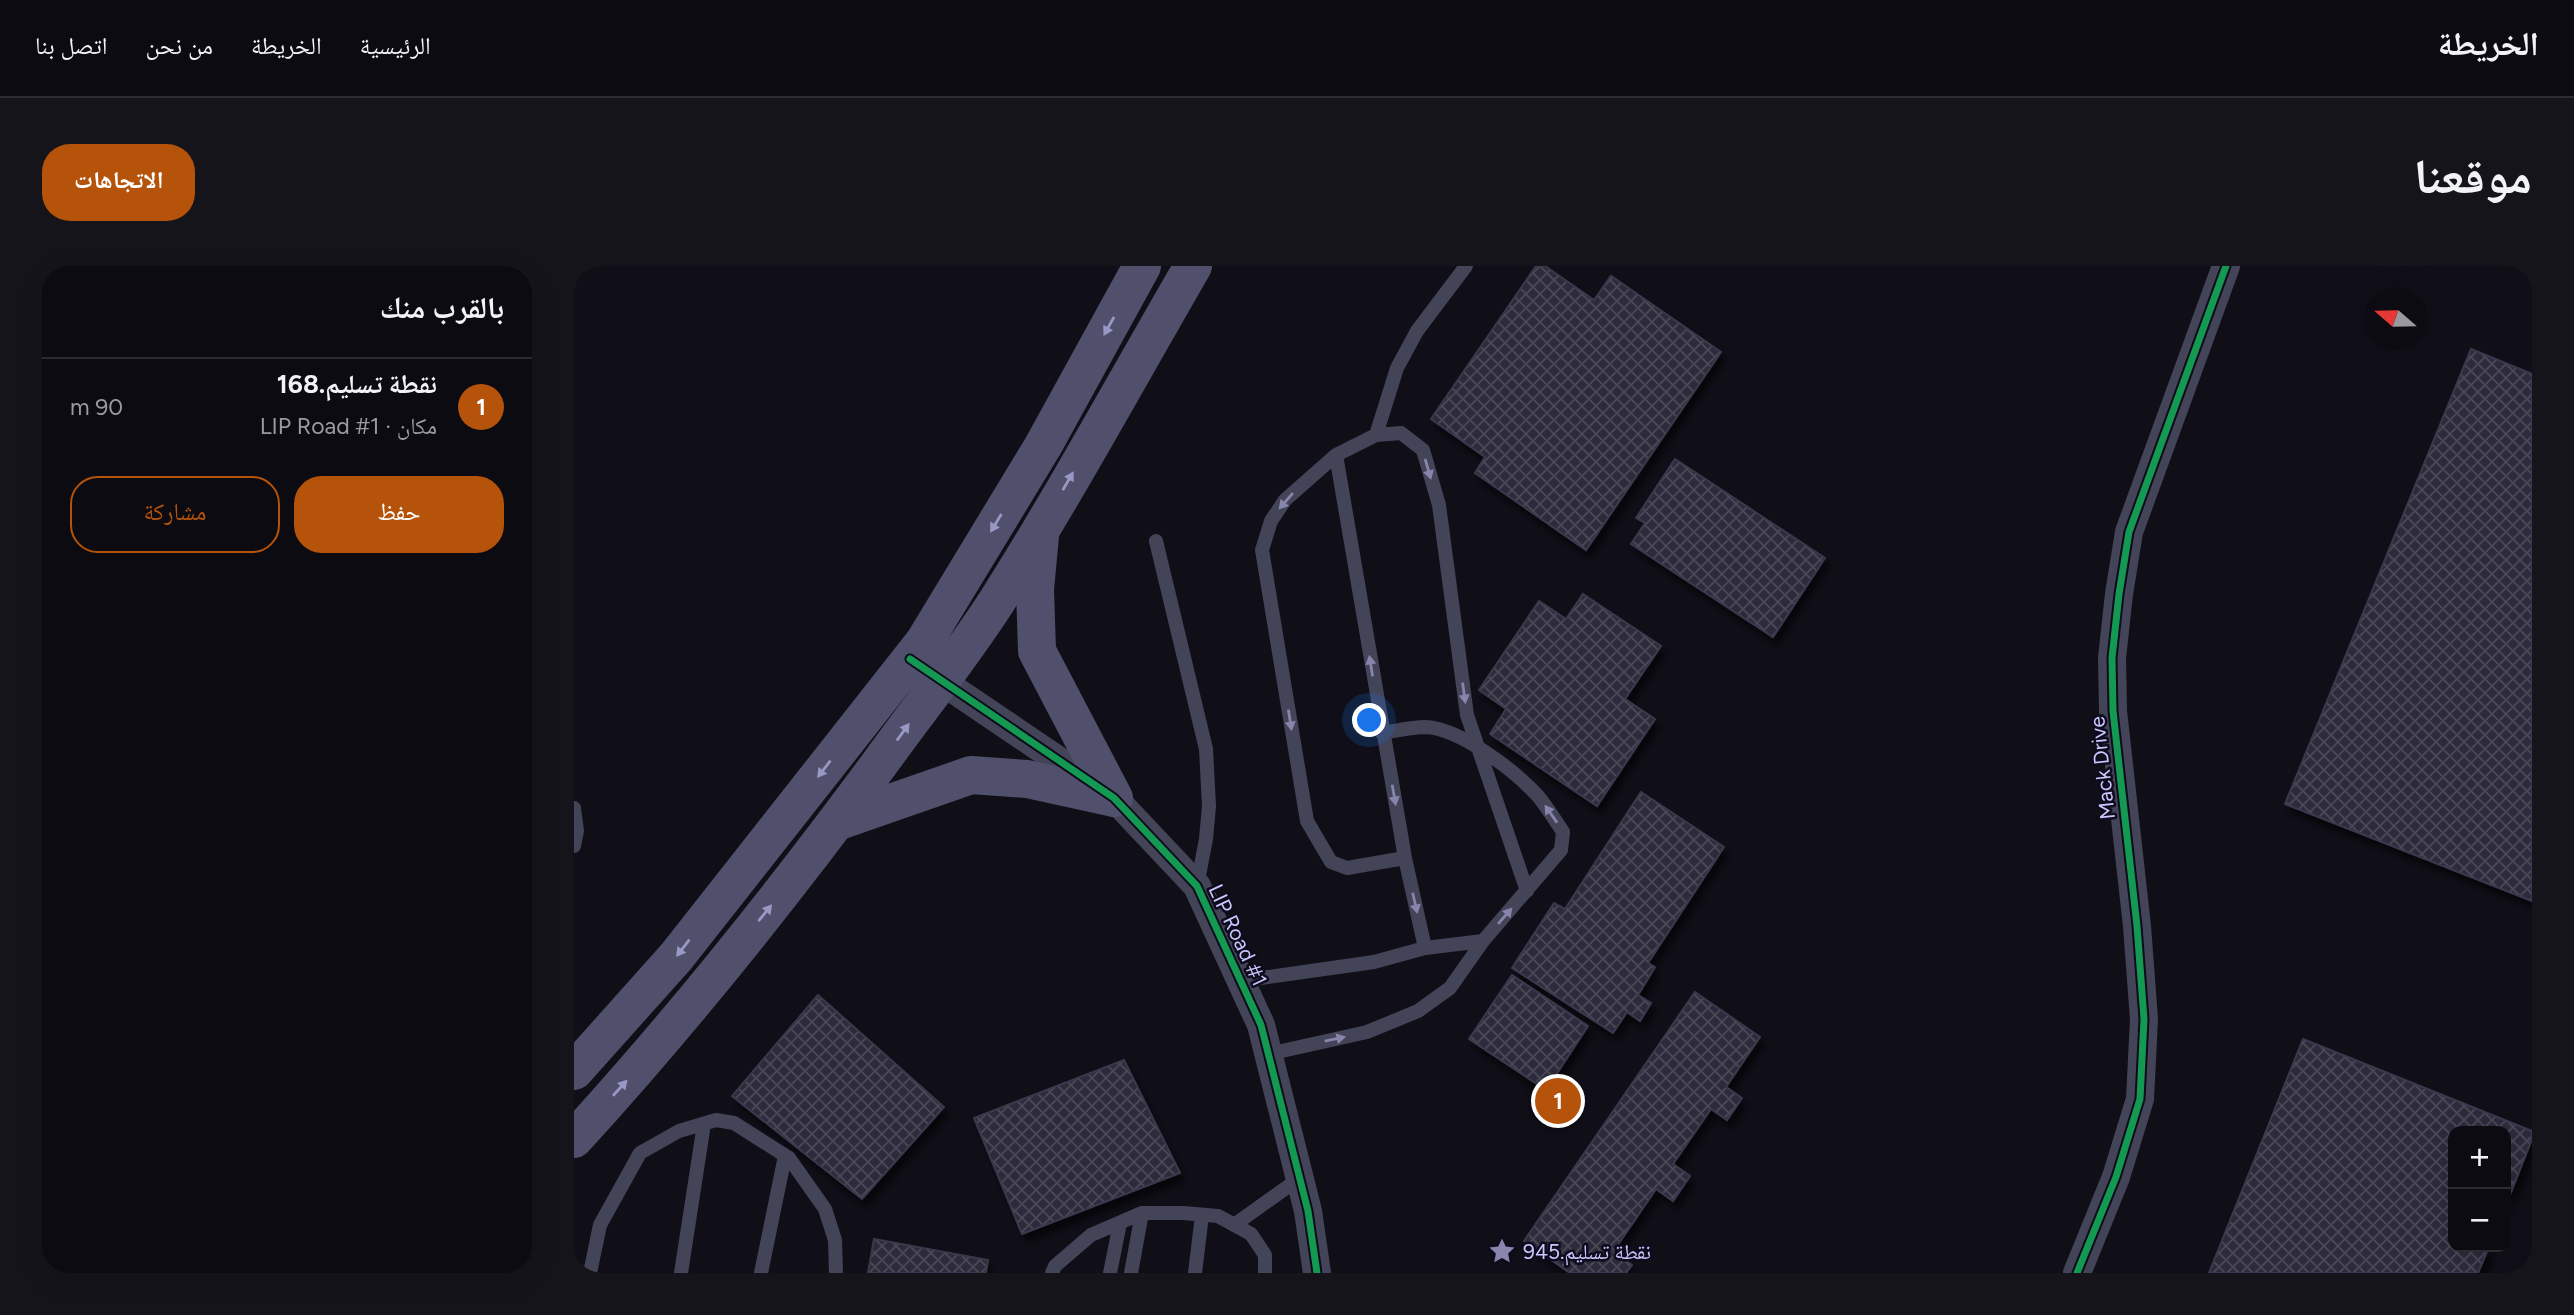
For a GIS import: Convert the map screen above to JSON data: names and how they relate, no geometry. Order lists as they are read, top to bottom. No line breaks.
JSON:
{"streets":{"street":["Mack Drive","LIP Road #1"]},"places":{"place":["نقطة تسليم.945"]},"north":"left","page":{"header":"الخريطة","nav":["الرئيسية","الخريطة","من نحن","اتصل بنا"],"title":"موقعنا","buttons":["الاتجاهات",["حفظ","مشاركة"]],"heading":"بالقرب منك","list":[{"mark":"1","name":"نقطة تسليم.168","note":"مكان · LIP Road #1","value":"90 m"}],"pins":"1","map_buttons":["+","−"]}}
